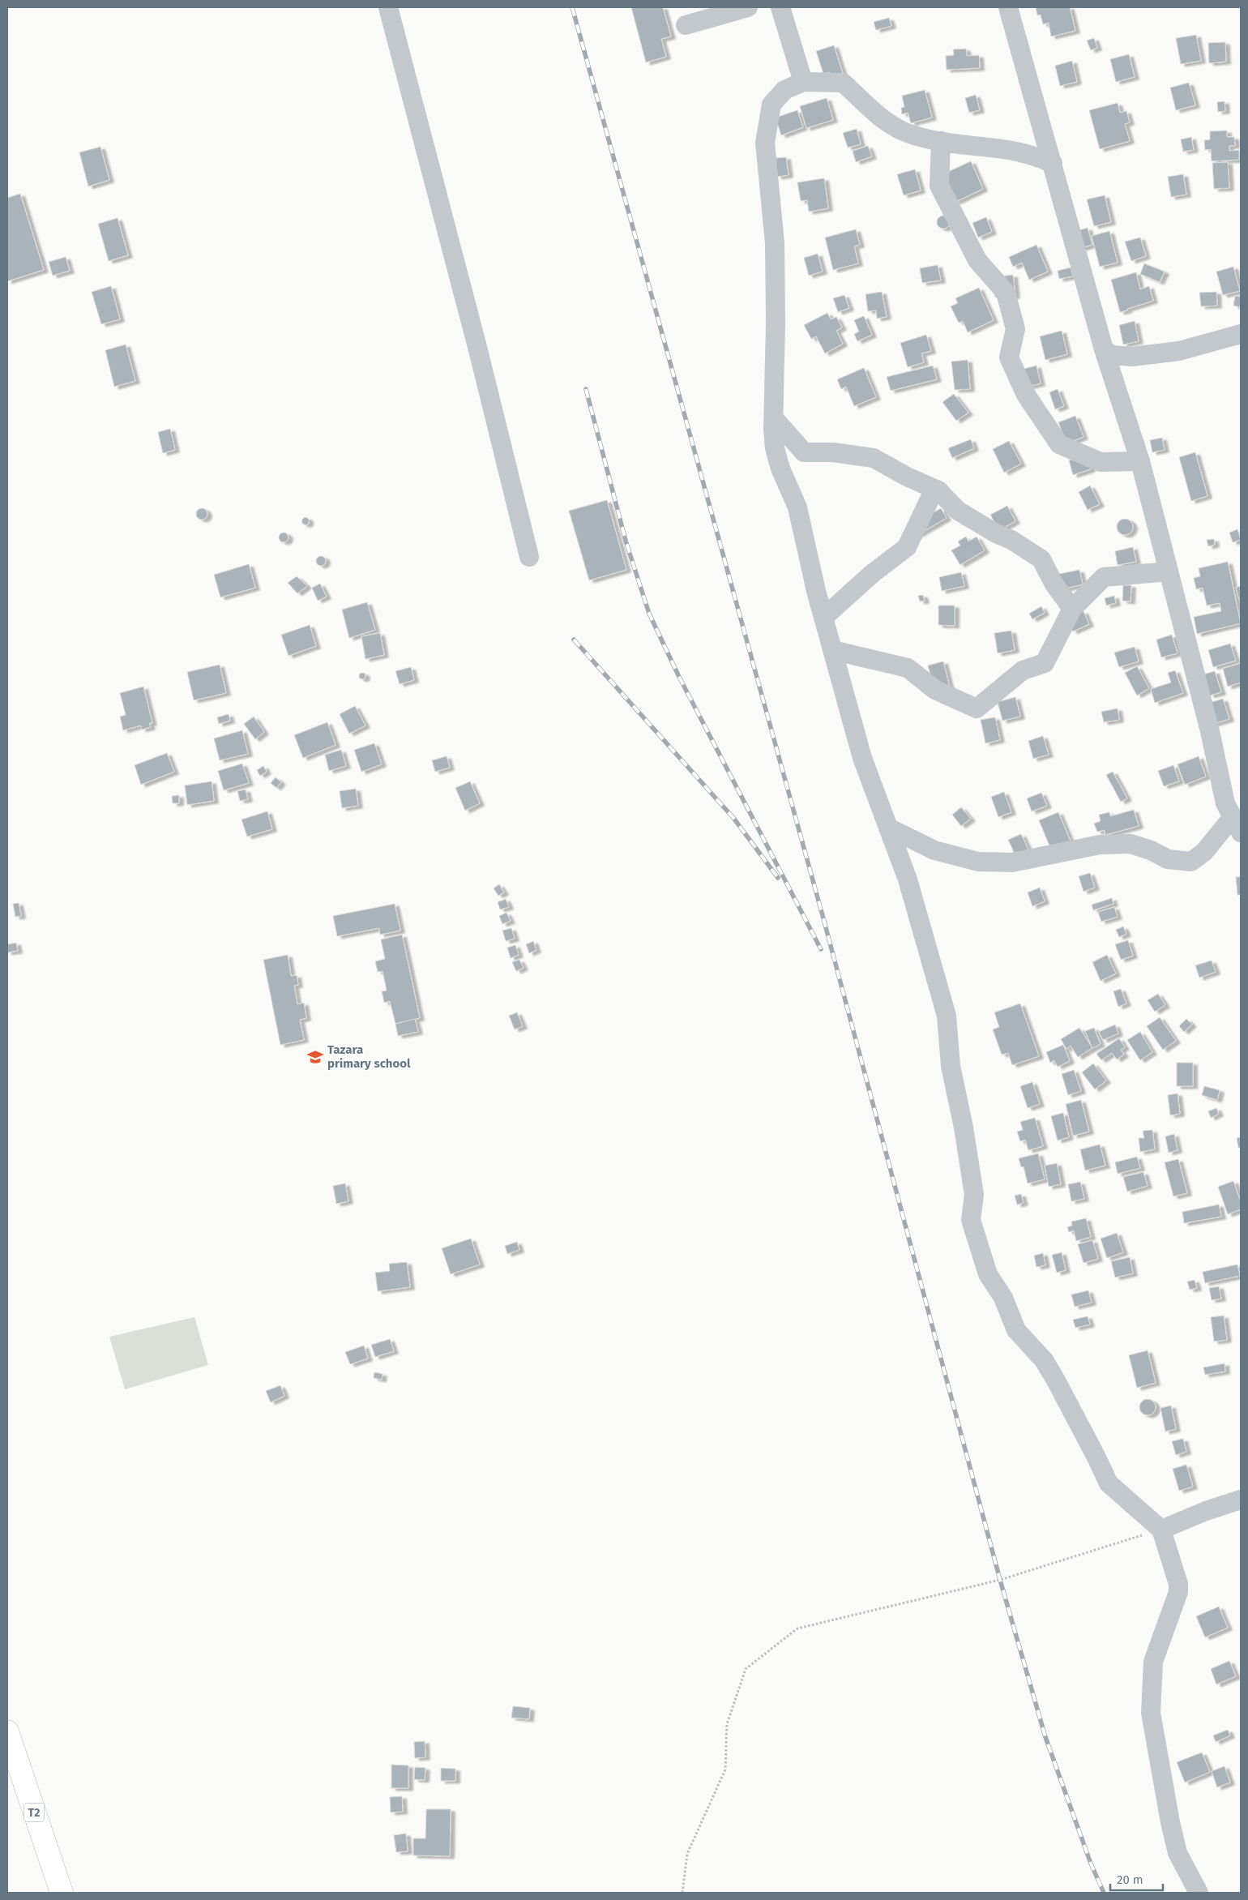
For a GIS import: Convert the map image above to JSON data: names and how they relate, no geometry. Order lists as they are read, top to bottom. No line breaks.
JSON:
{"streets":{"highway":["T2"]},"places":{"school or university":["Tazara primary school"]},"scale_bar":"20 m"}
